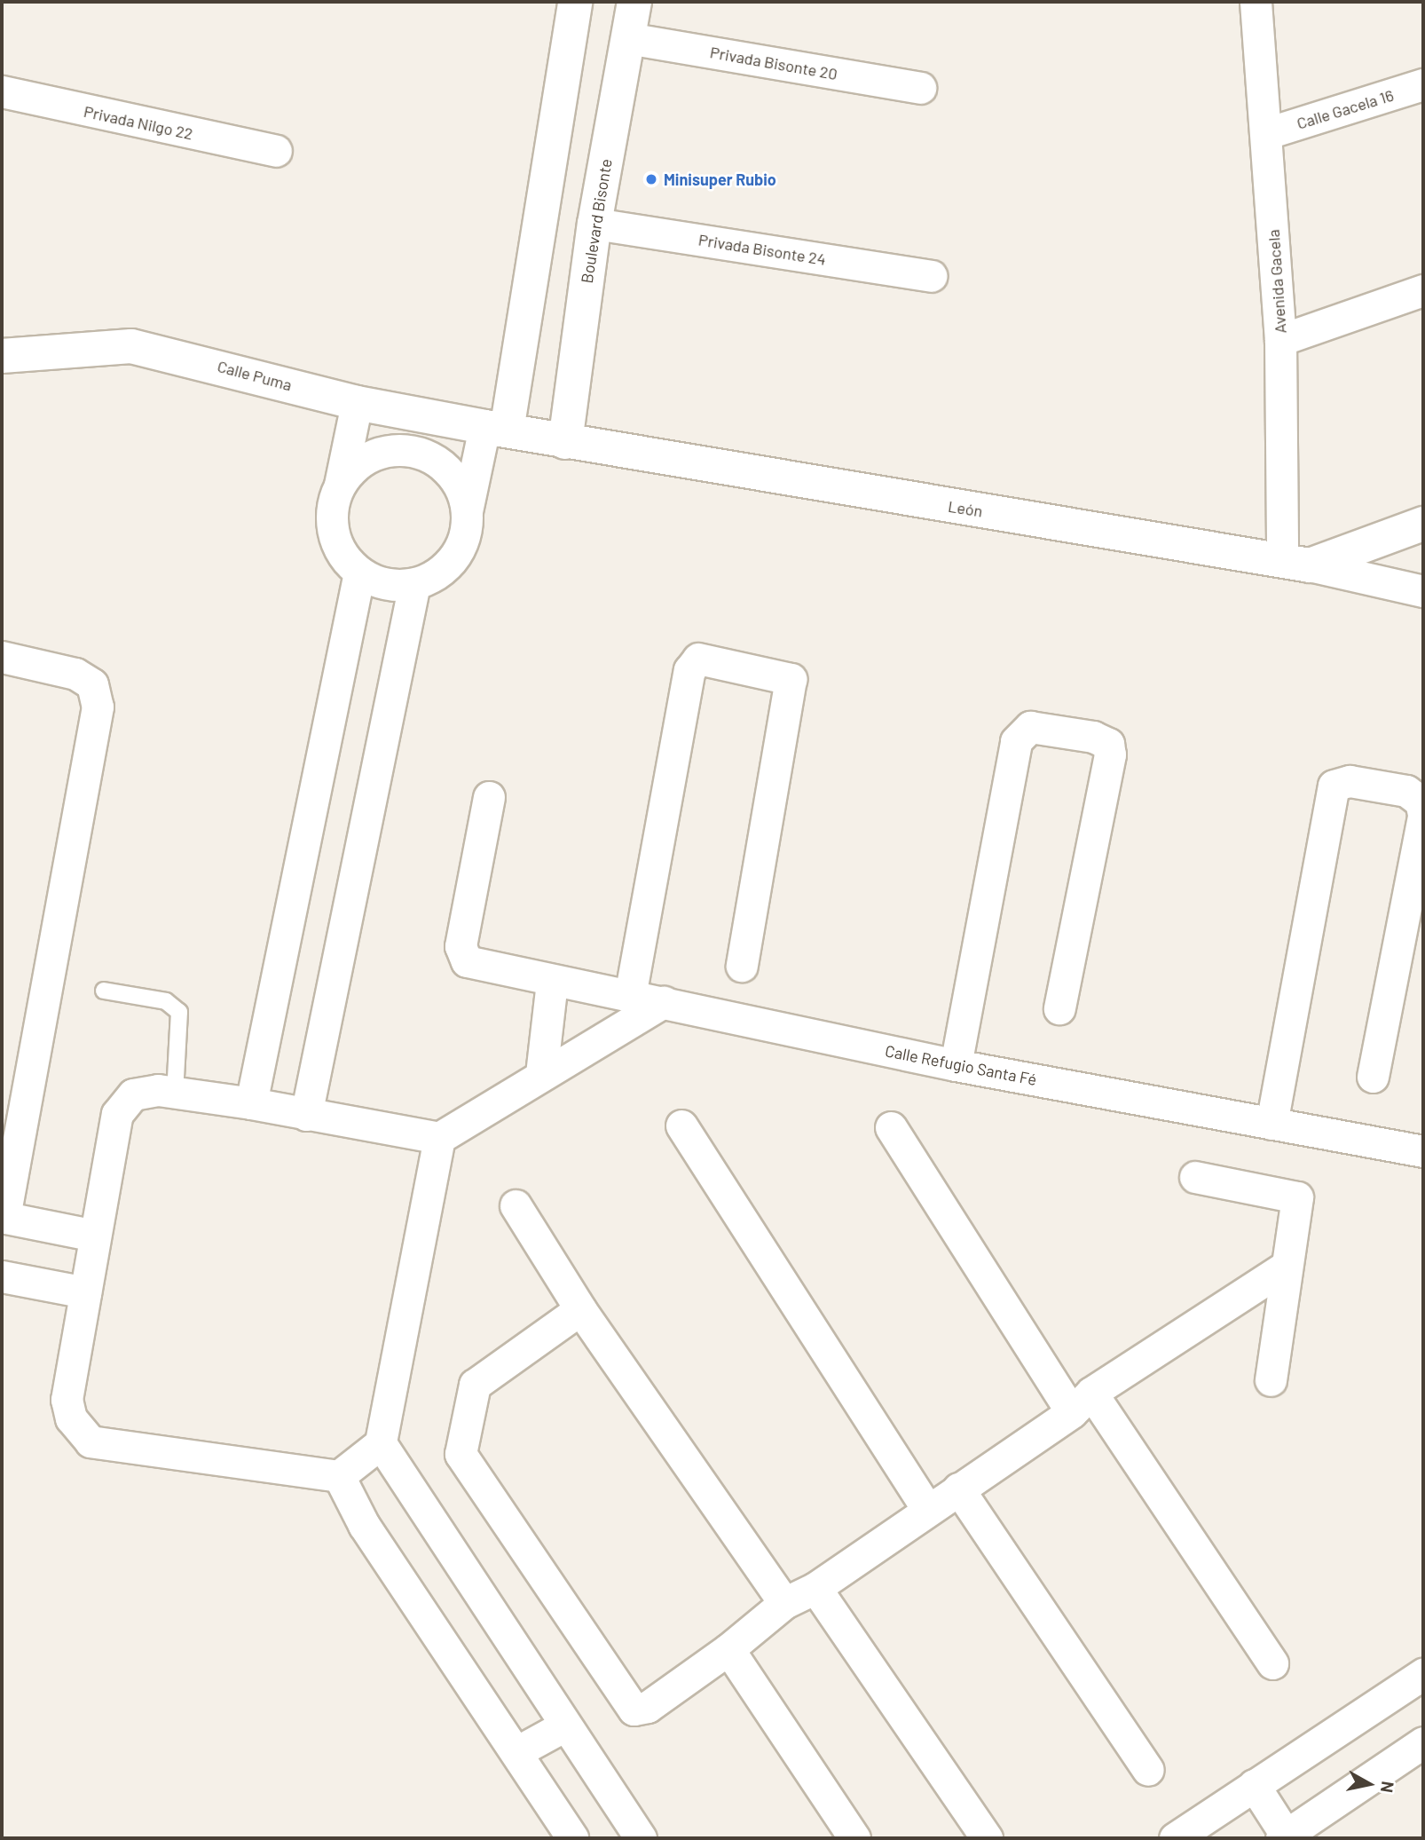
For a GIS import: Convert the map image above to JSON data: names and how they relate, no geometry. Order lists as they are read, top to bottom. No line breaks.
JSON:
{"streets":{"street":["Privada Bisonte 20","Calle Gacela 16","Privada Nilgo 22","Boulevard Bisonte","Privada Bisonte 24","Avenida Gacela","Calle Puma","León","Calle Refugio Santa Fé"]},"crossings":[["Privada Bisonte 20","Boulevard Bisonte"],["Calle Gacela 16","Avenida Gacela"],["Boulevard Bisonte","Privada Bisonte 24"],["Boulevard Bisonte","León"],["Avenida Gacela","León"],["Calle Puma","León"]],"places":["Minisuper Rubio"],"north":"right"}
